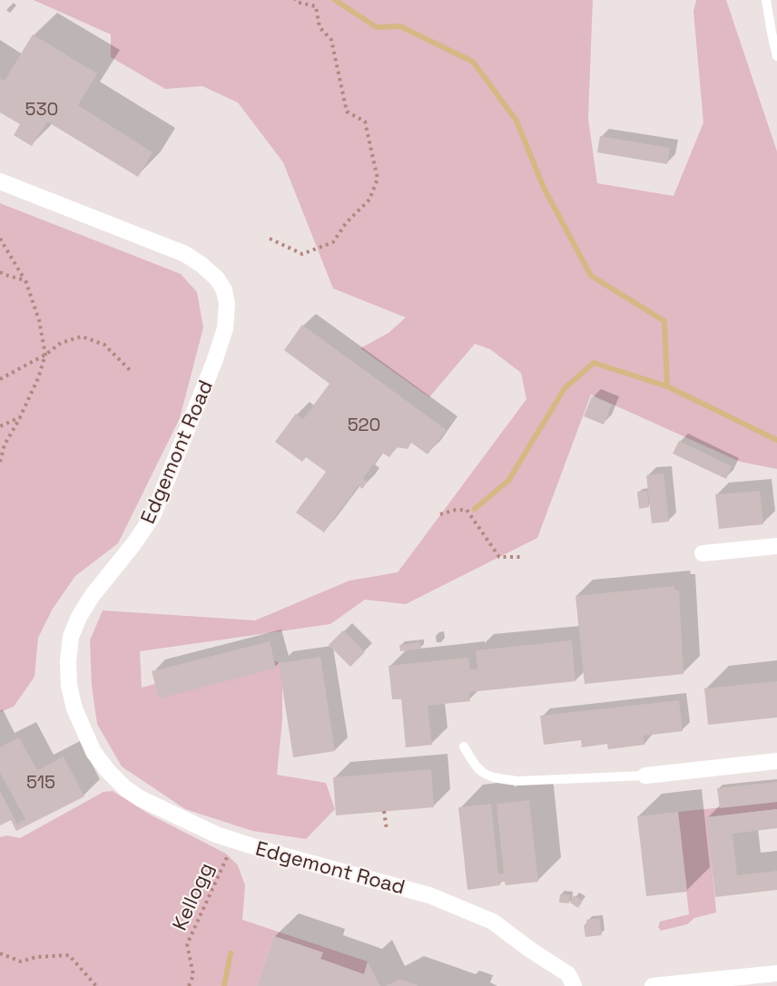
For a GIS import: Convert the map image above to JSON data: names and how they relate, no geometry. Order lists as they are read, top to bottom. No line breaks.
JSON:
{"streets":{"street":["Edgemont Road"],"path":["Kellogg"]},"house_numbers":["530","520","515"]}
